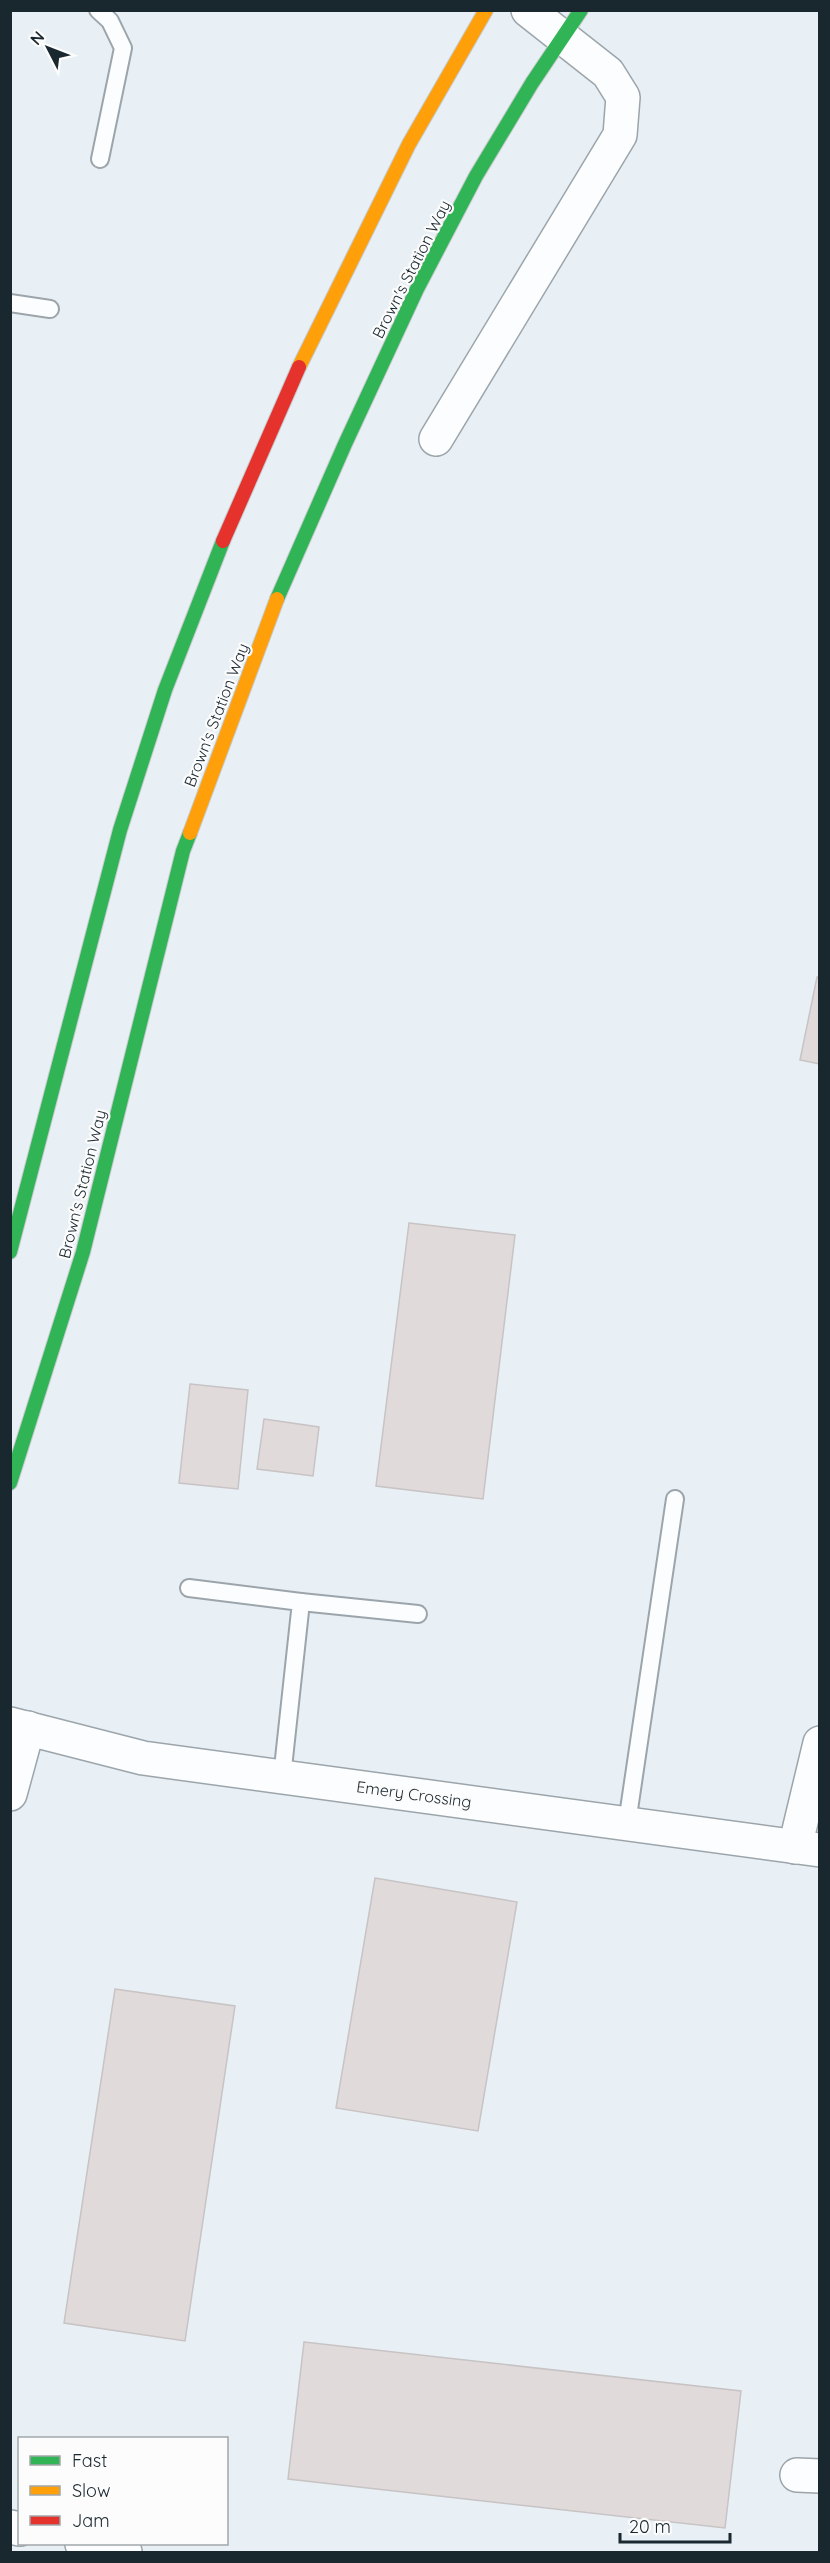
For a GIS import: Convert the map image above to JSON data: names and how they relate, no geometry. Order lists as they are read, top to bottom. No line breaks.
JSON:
{"streets":{"main road":["Brown's Station Way"],"street":["Emery Crossing"]},"legend":["Fast","Slow","Jam"],"scale_bar":"20 m","north":"top left"}
